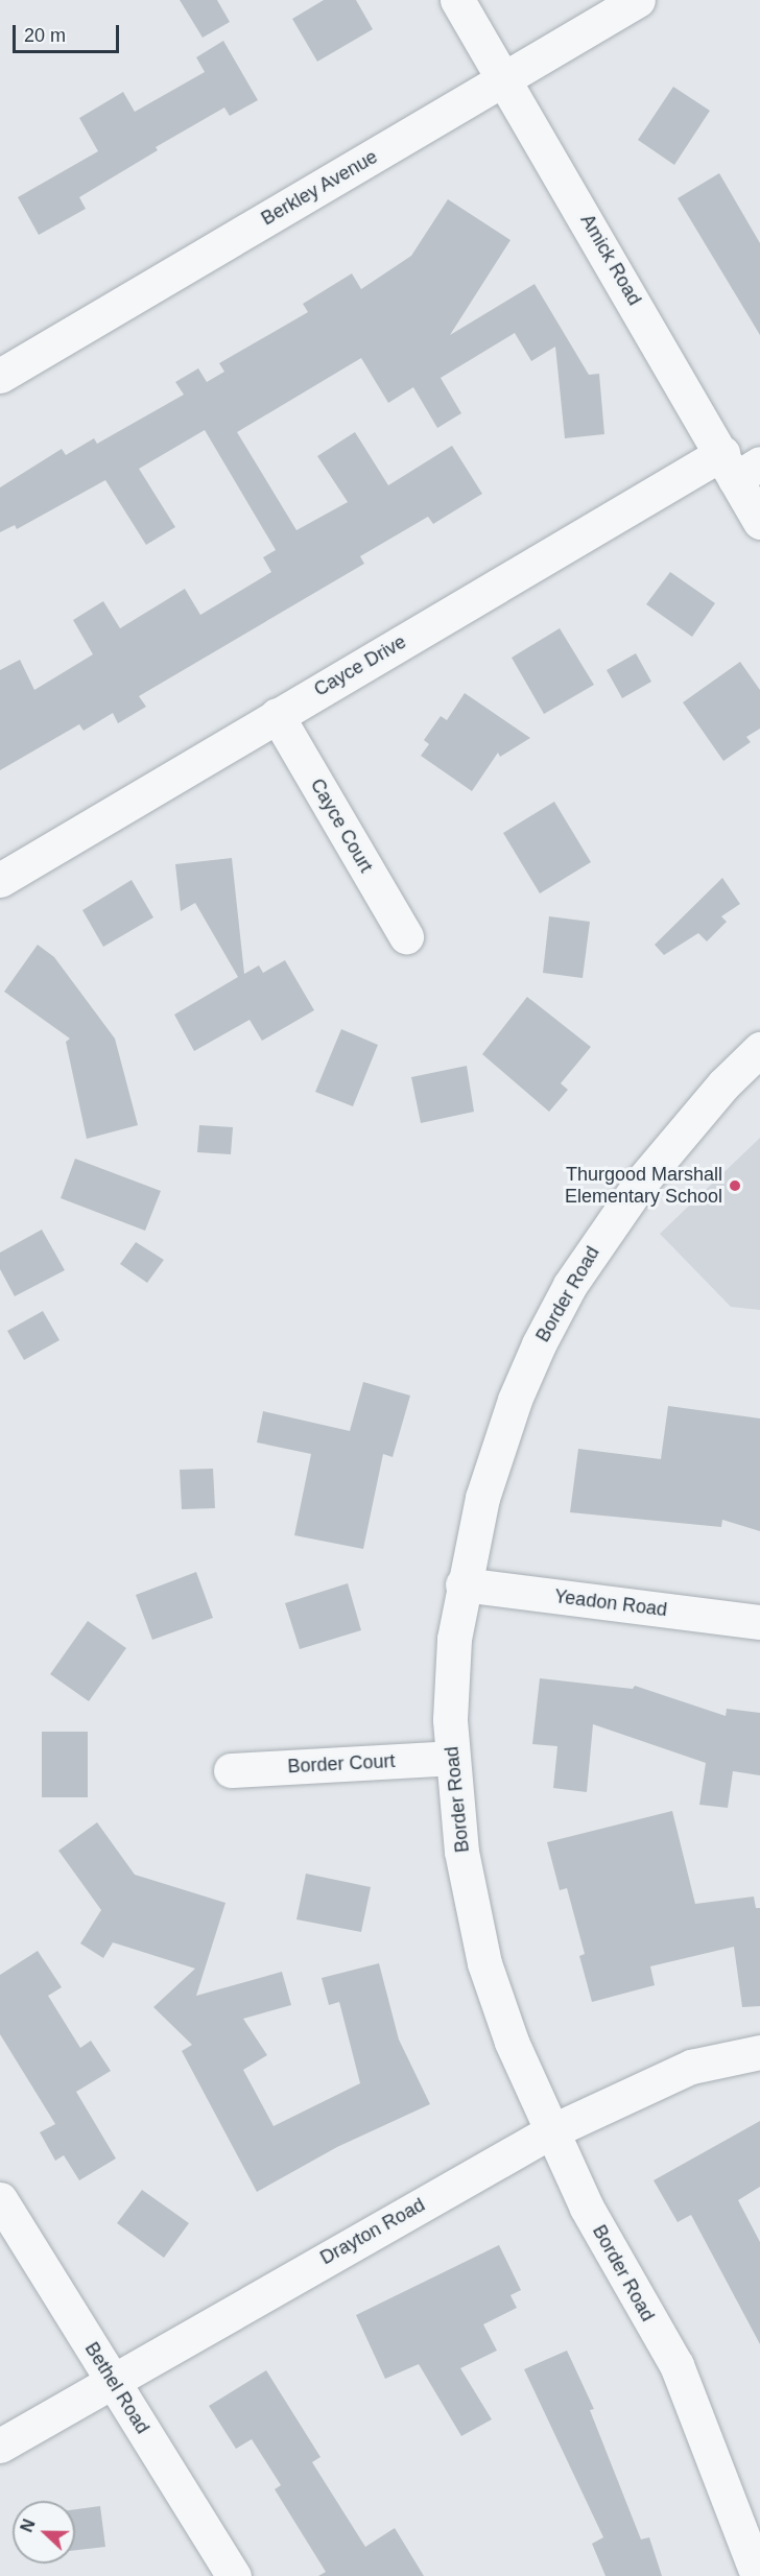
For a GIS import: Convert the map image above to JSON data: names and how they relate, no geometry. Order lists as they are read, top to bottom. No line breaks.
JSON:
{"streets":{"street":["Berkley Avenue","Amick Road","Cayce Drive","Cayce Court","Border Road","Yeadon Road","Border Court","Drayton Road","Bethel Road"]},"crossings":[["Berkley Avenue","Amick Road"],["Amick Road","Cayce Drive"],["Cayce Drive","Cayce Court"],["Border Road","Yeadon Road"],["Border Road","Border Court"],["Border Road","Drayton Road"],["Drayton Road","Bethel Road"]],"places":["Thurgood Marshall Elementary School"],"scale_bar":"20 m","north":"left"}
